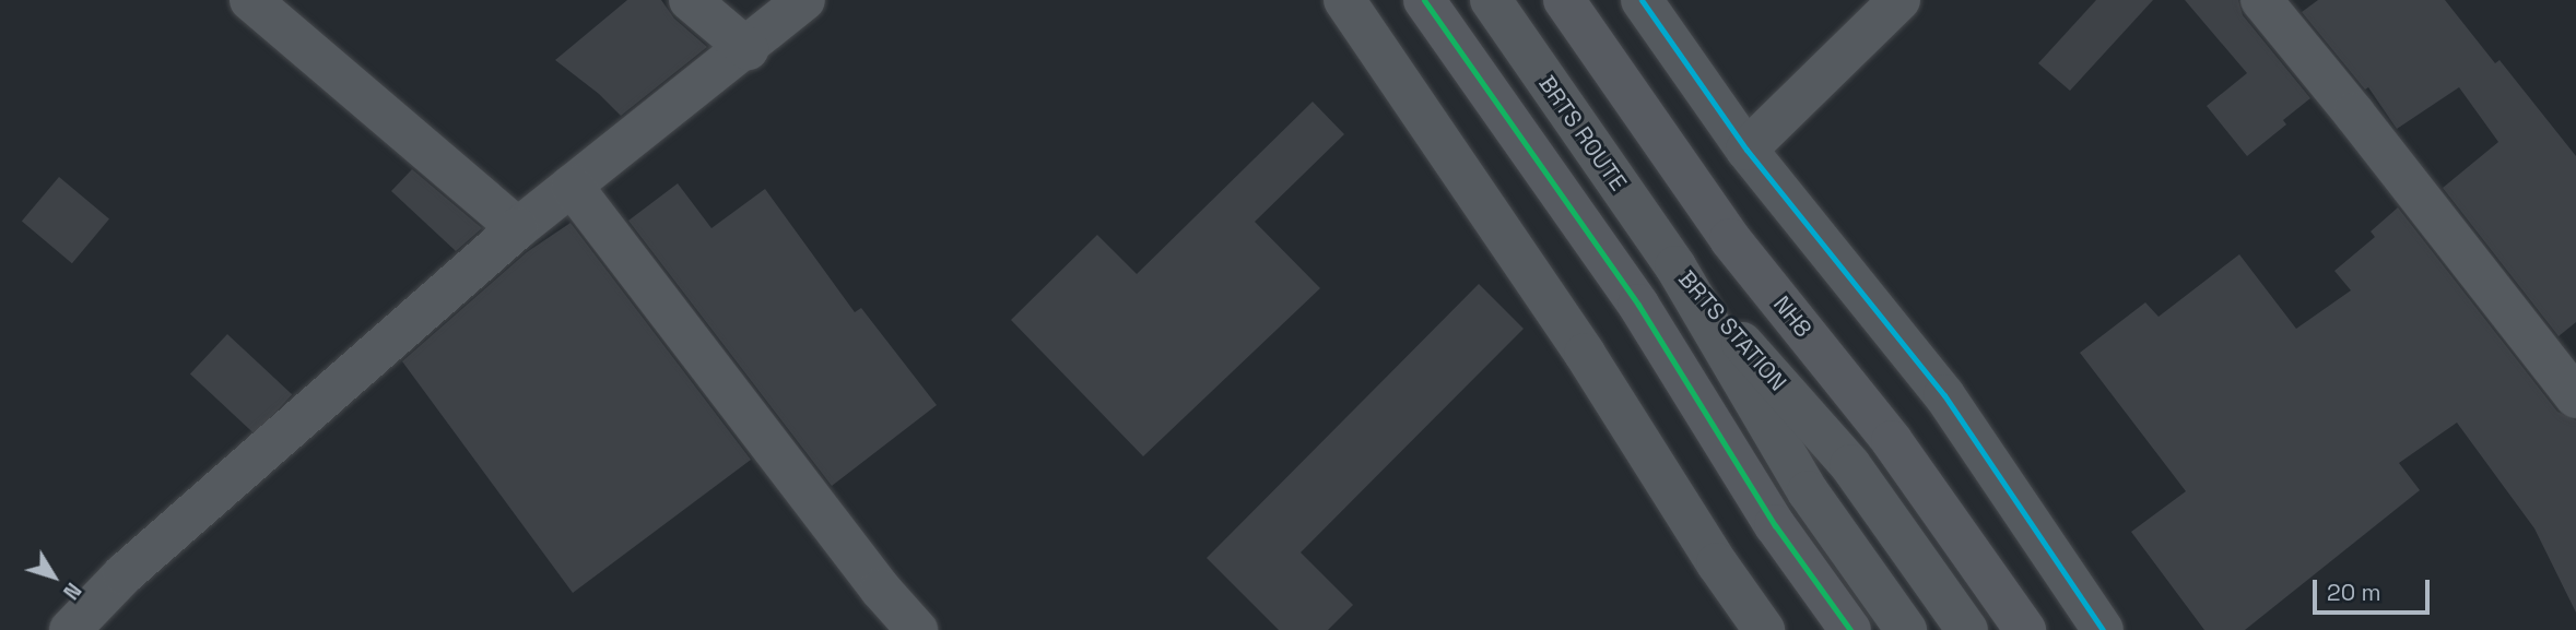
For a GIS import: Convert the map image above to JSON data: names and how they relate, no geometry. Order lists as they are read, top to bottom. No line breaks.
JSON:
{"streets":{"main road":["NH8"],"street":["BRTS ROUTE","BRTS STATION"]},"crossings":[["BRTS ROUTE","BRTS STATION"]],"scale_bar":"20 m","north":"bottom right"}
